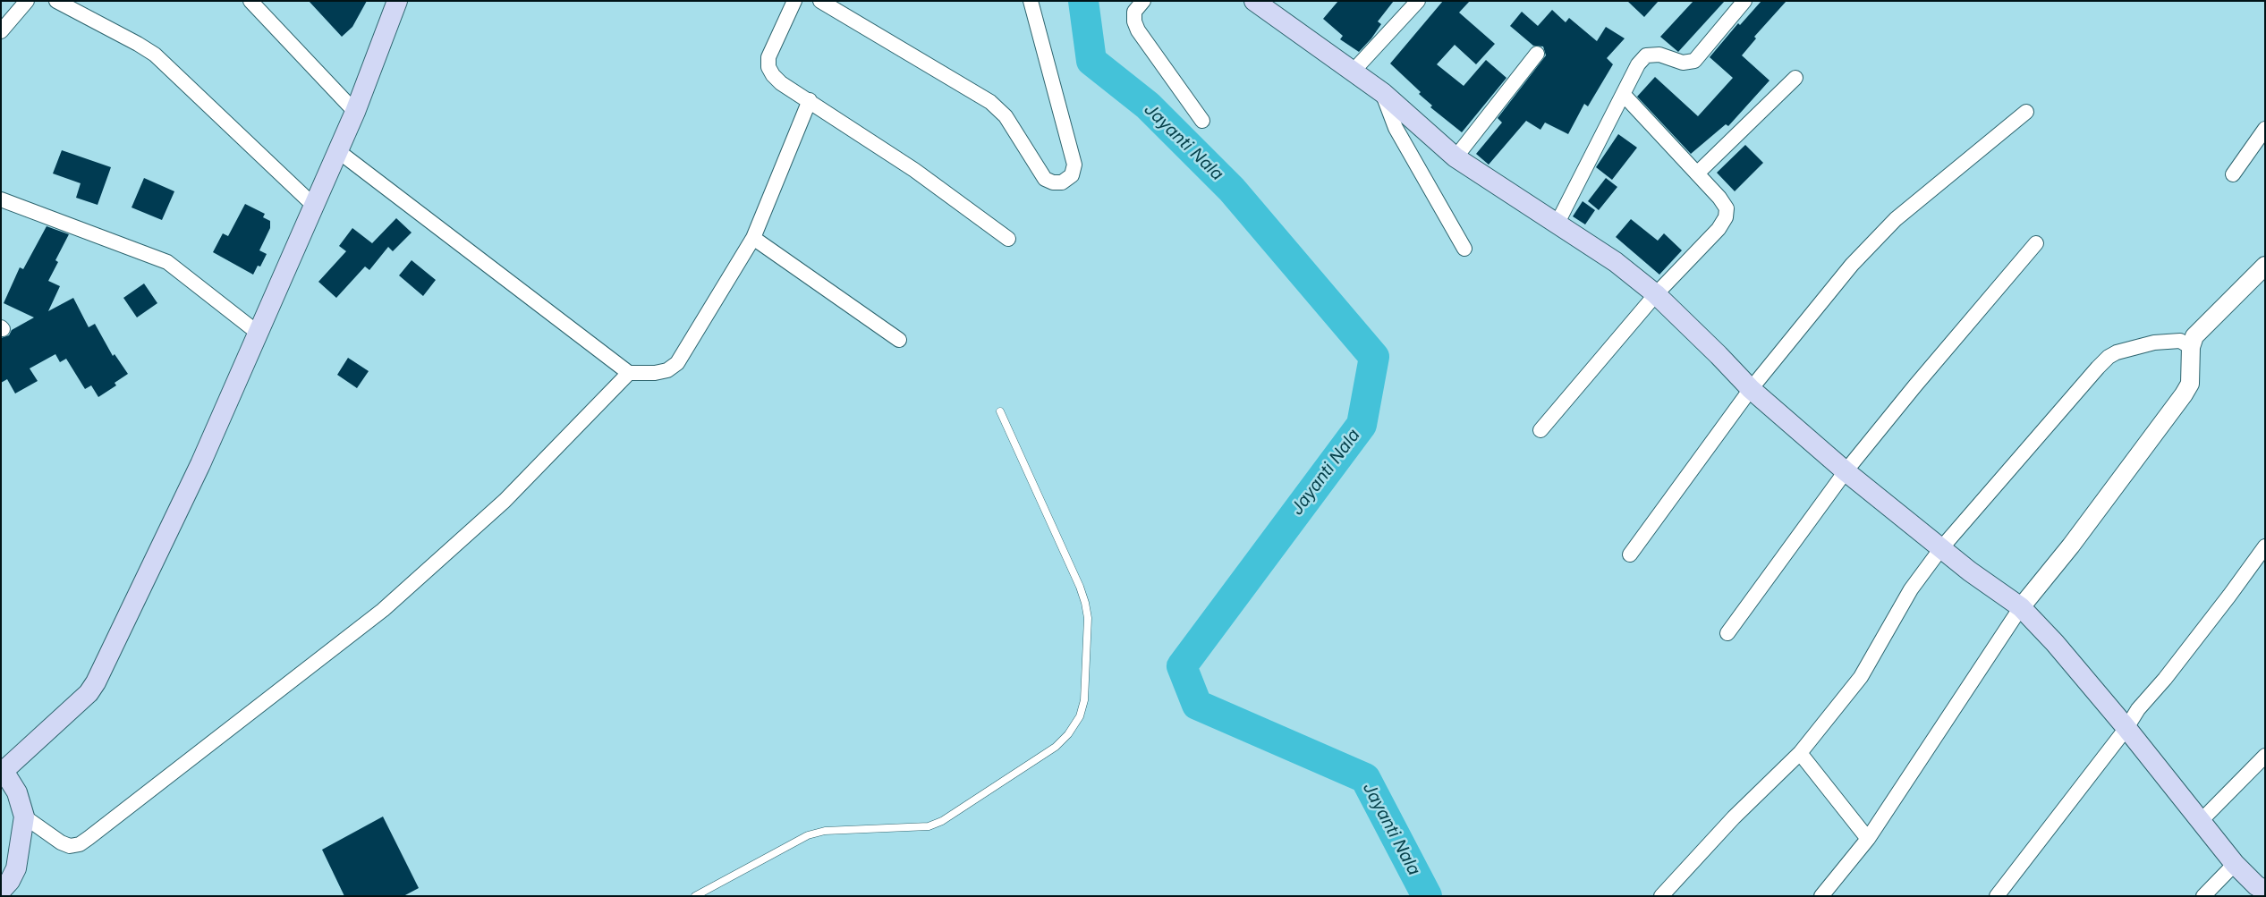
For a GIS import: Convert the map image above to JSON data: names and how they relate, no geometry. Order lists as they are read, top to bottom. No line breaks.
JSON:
{"water":["Jayanti Nala"]}
